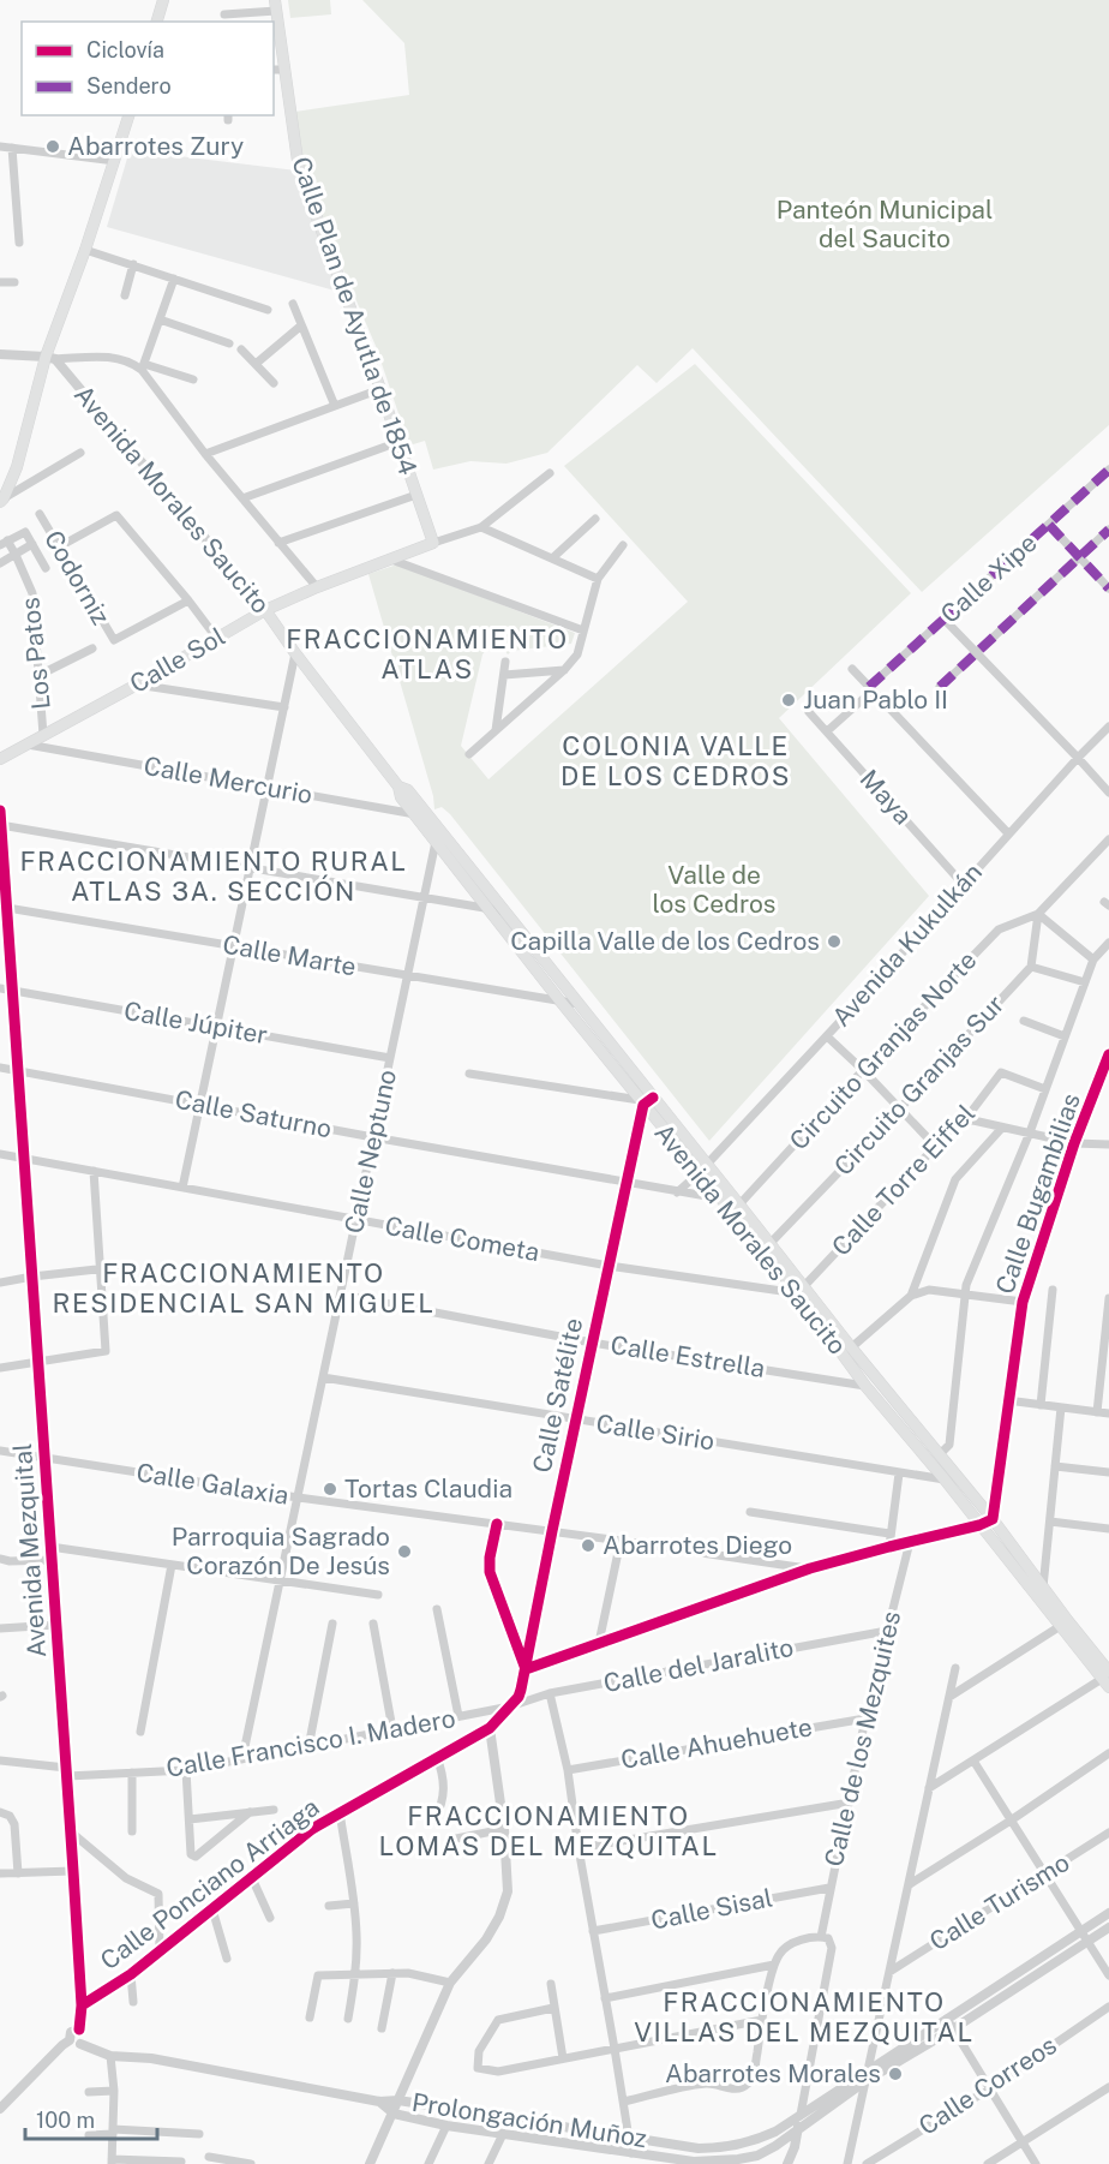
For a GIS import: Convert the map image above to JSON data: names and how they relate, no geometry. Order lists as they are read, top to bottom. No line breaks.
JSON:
{"streets":{"main road":["Calle Plan de Ayutla de 1854","Avenida Morales Saucito","Calle Sol"],"street":["Codorniz","Calle Xipe","Los Patos","Calle Mercurio","Maya","Avenida Kukulkán","Calle Marte","Calle Júpiter","Circuito Granjas Norte","Circuito Granjas Sur","Calle Saturno","Calle Neptuno","Calle Torre Eiffel","Calle Bugambilias","Calle Cometa","Calle Estrella","Calle Satélite","Calle Sirio","Calle Galaxia","Avenida Mezquital","Calle del Jaralito","Calle de los Mezquites","Calle Francisco I. Madero","Calle Ahuehuete","Calle Ponciano Arriaga","Calle Turismo","Calle Sisal","Calle Correos","Prolongación Muñoz"]},"crossings":[["Calle Plan de Ayutla de 1854","Calle Sol"],["Avenida Morales Saucito","Calle Sol"],["Avenida Morales Saucito","Calle Mercurio"],["Avenida Morales Saucito","Avenida Kukulkán"],["Avenida Morales Saucito","Calle Marte"],["Avenida Morales Saucito","Circuito Granjas Norte"],["Avenida Morales Saucito","Circuito Granjas Sur"],["Avenida Morales Saucito","Calle Saturno"],["Avenida Morales Saucito","Calle Neptuno"],["Avenida Morales Saucito","Calle Torre Eiffel"],["Avenida Morales Saucito","Calle Bugambilias"],["Avenida Morales Saucito","Calle Cometa"],["Avenida Morales Saucito","Calle Estrella"],["Avenida Morales Saucito","Calle Satélite"],["Avenida Morales Saucito","Calle Sirio"],["Calle Xipe","Maya"],["Los Patos","Calle Sol"],["Calle Sol","Calle Mercurio"],["Maya","Avenida Kukulkán"],["Calle Marte","Calle Neptuno"],["Calle Marte","Avenida Mezquital"],["Calle Júpiter","Calle Neptuno"],["Calle Júpiter","Avenida Mezquital"],["Calle Saturno","Calle Neptuno"],["Calle Saturno","Calle Satélite"],["Calle Saturno","Avenida Mezquital"],["Calle Neptuno","Calle Cometa"],["Calle Neptuno","Calle Estrella"],["Calle Neptuno","Calle Sirio"],["Calle Neptuno","Calle Galaxia"],["Calle Neptuno","Calle Francisco I. Madero"],["Calle Torre Eiffel","Calle Cometa"],["Calle Cometa","Calle Satélite"],["Calle Cometa","Avenida Mezquital"],["Calle Estrella","Calle Satélite"],["Calle Satélite","Calle Sirio"],["Calle Satélite","Calle Galaxia"],["Calle Satélite","Calle del Jaralito"],["Calle Satélite","Calle Francisco I. Madero"],["Calle Satélite","Calle Ponciano Arriaga"],["Calle Galaxia","Avenida Mezquital"],["Avenida Mezquital","Calle Francisco I. Madero"],["Avenida Mezquital","Calle Ponciano Arriaga"],["Avenida Mezquital","Prolongación Muñoz"],["Calle del Jaralito","Calle de los Mezquites"],["Calle del Jaralito","Calle Francisco I. Madero"],["Calle del Jaralito","Calle Ponciano Arriaga"],["Calle de los Mezquites","Calle Ahuehuete"],["Calle de los Mezquites","Calle Sisal"],["Calle Francisco I. Madero","Calle Ponciano Arriaga"]],"districts":["FRACCIONAMIENTO ATLAS","COLONIA VALLE DE LOS CEDROS","FRACCIONAMIENTO RURAL ATLAS 3A. SECCIÓN","FRACCIONAMIENTO RESIDENCIAL SAN MIGUEL","FRACCIONAMIENTO LOMAS DEL MEZQUITAL","FRACCIONAMIENTO VILLAS DEL MEZQUITAL"],"parks":["Panteón Municipal del Saucito","Valle de los Cedros"],"places":["Abarrotes Zury","Juan Pablo II","Capilla Valle de los Cedros","Tortas Claudia","Abarrotes Diego","Parroquia Sagrado Corazón De Jesús","Abarrotes Morales"],"legend":["Ciclovía","Sendero"],"scale_bar":"100 m"}
